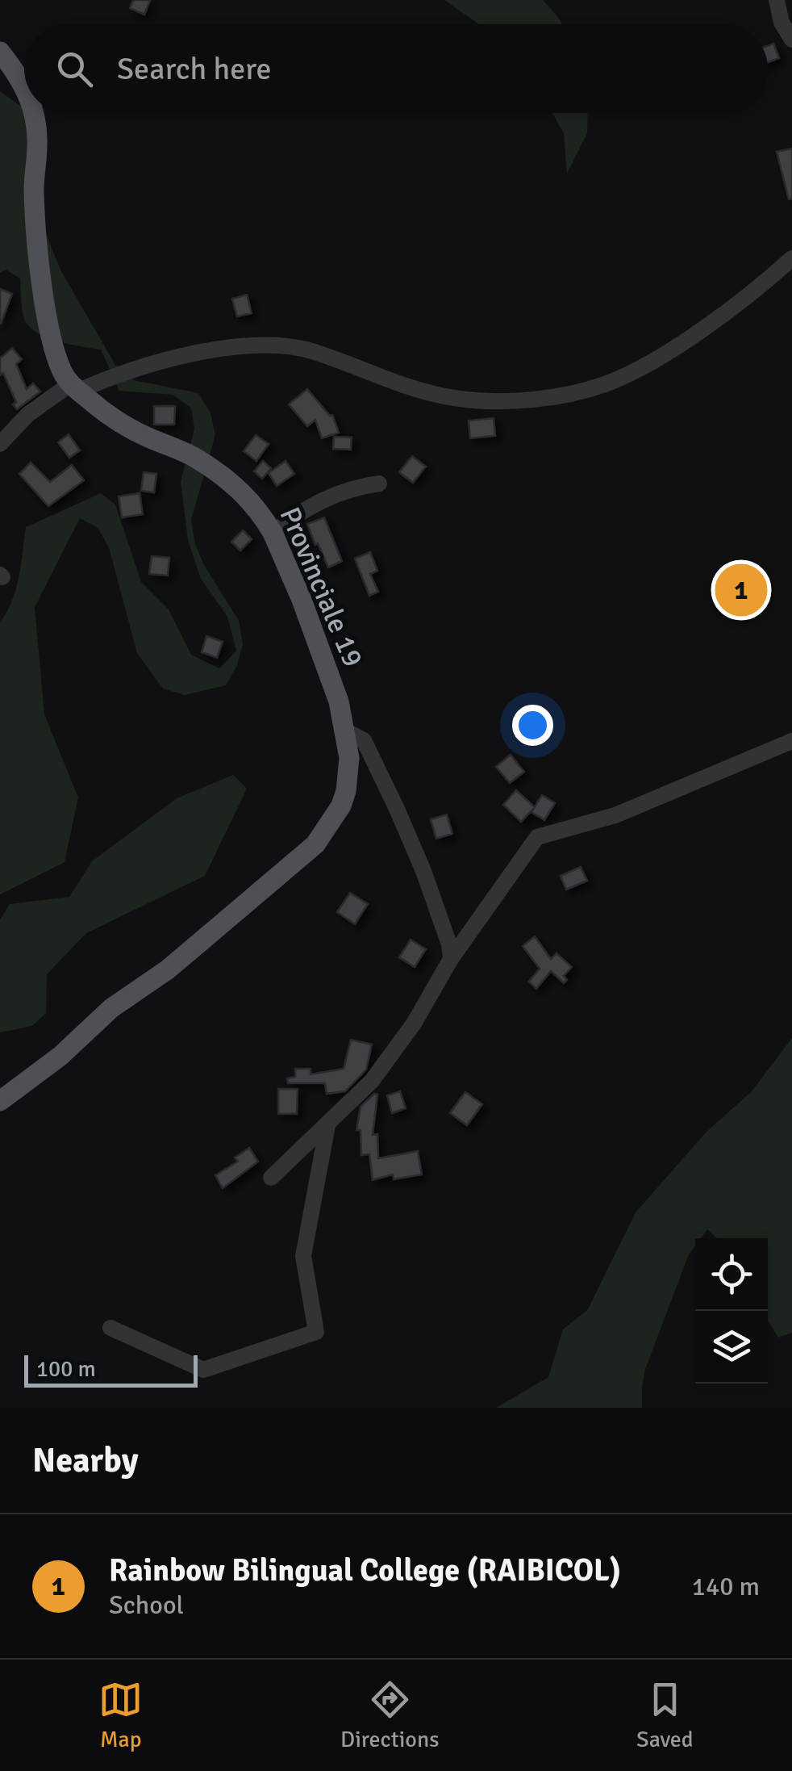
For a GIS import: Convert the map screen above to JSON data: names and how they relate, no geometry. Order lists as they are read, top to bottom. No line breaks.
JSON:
{"streets":{"main road":["Provinciale 19"]},"scale_bar":"100 m","page":{"search":"Search here","pins":"1","scale":"100 m","heading":"Nearby","list":[{"mark":"1","name":"Rainbow Bilingual College (RAIBICOL)","note":"School","value":"140 m"}],"nav":["Map","Directions","Saved"]}}
